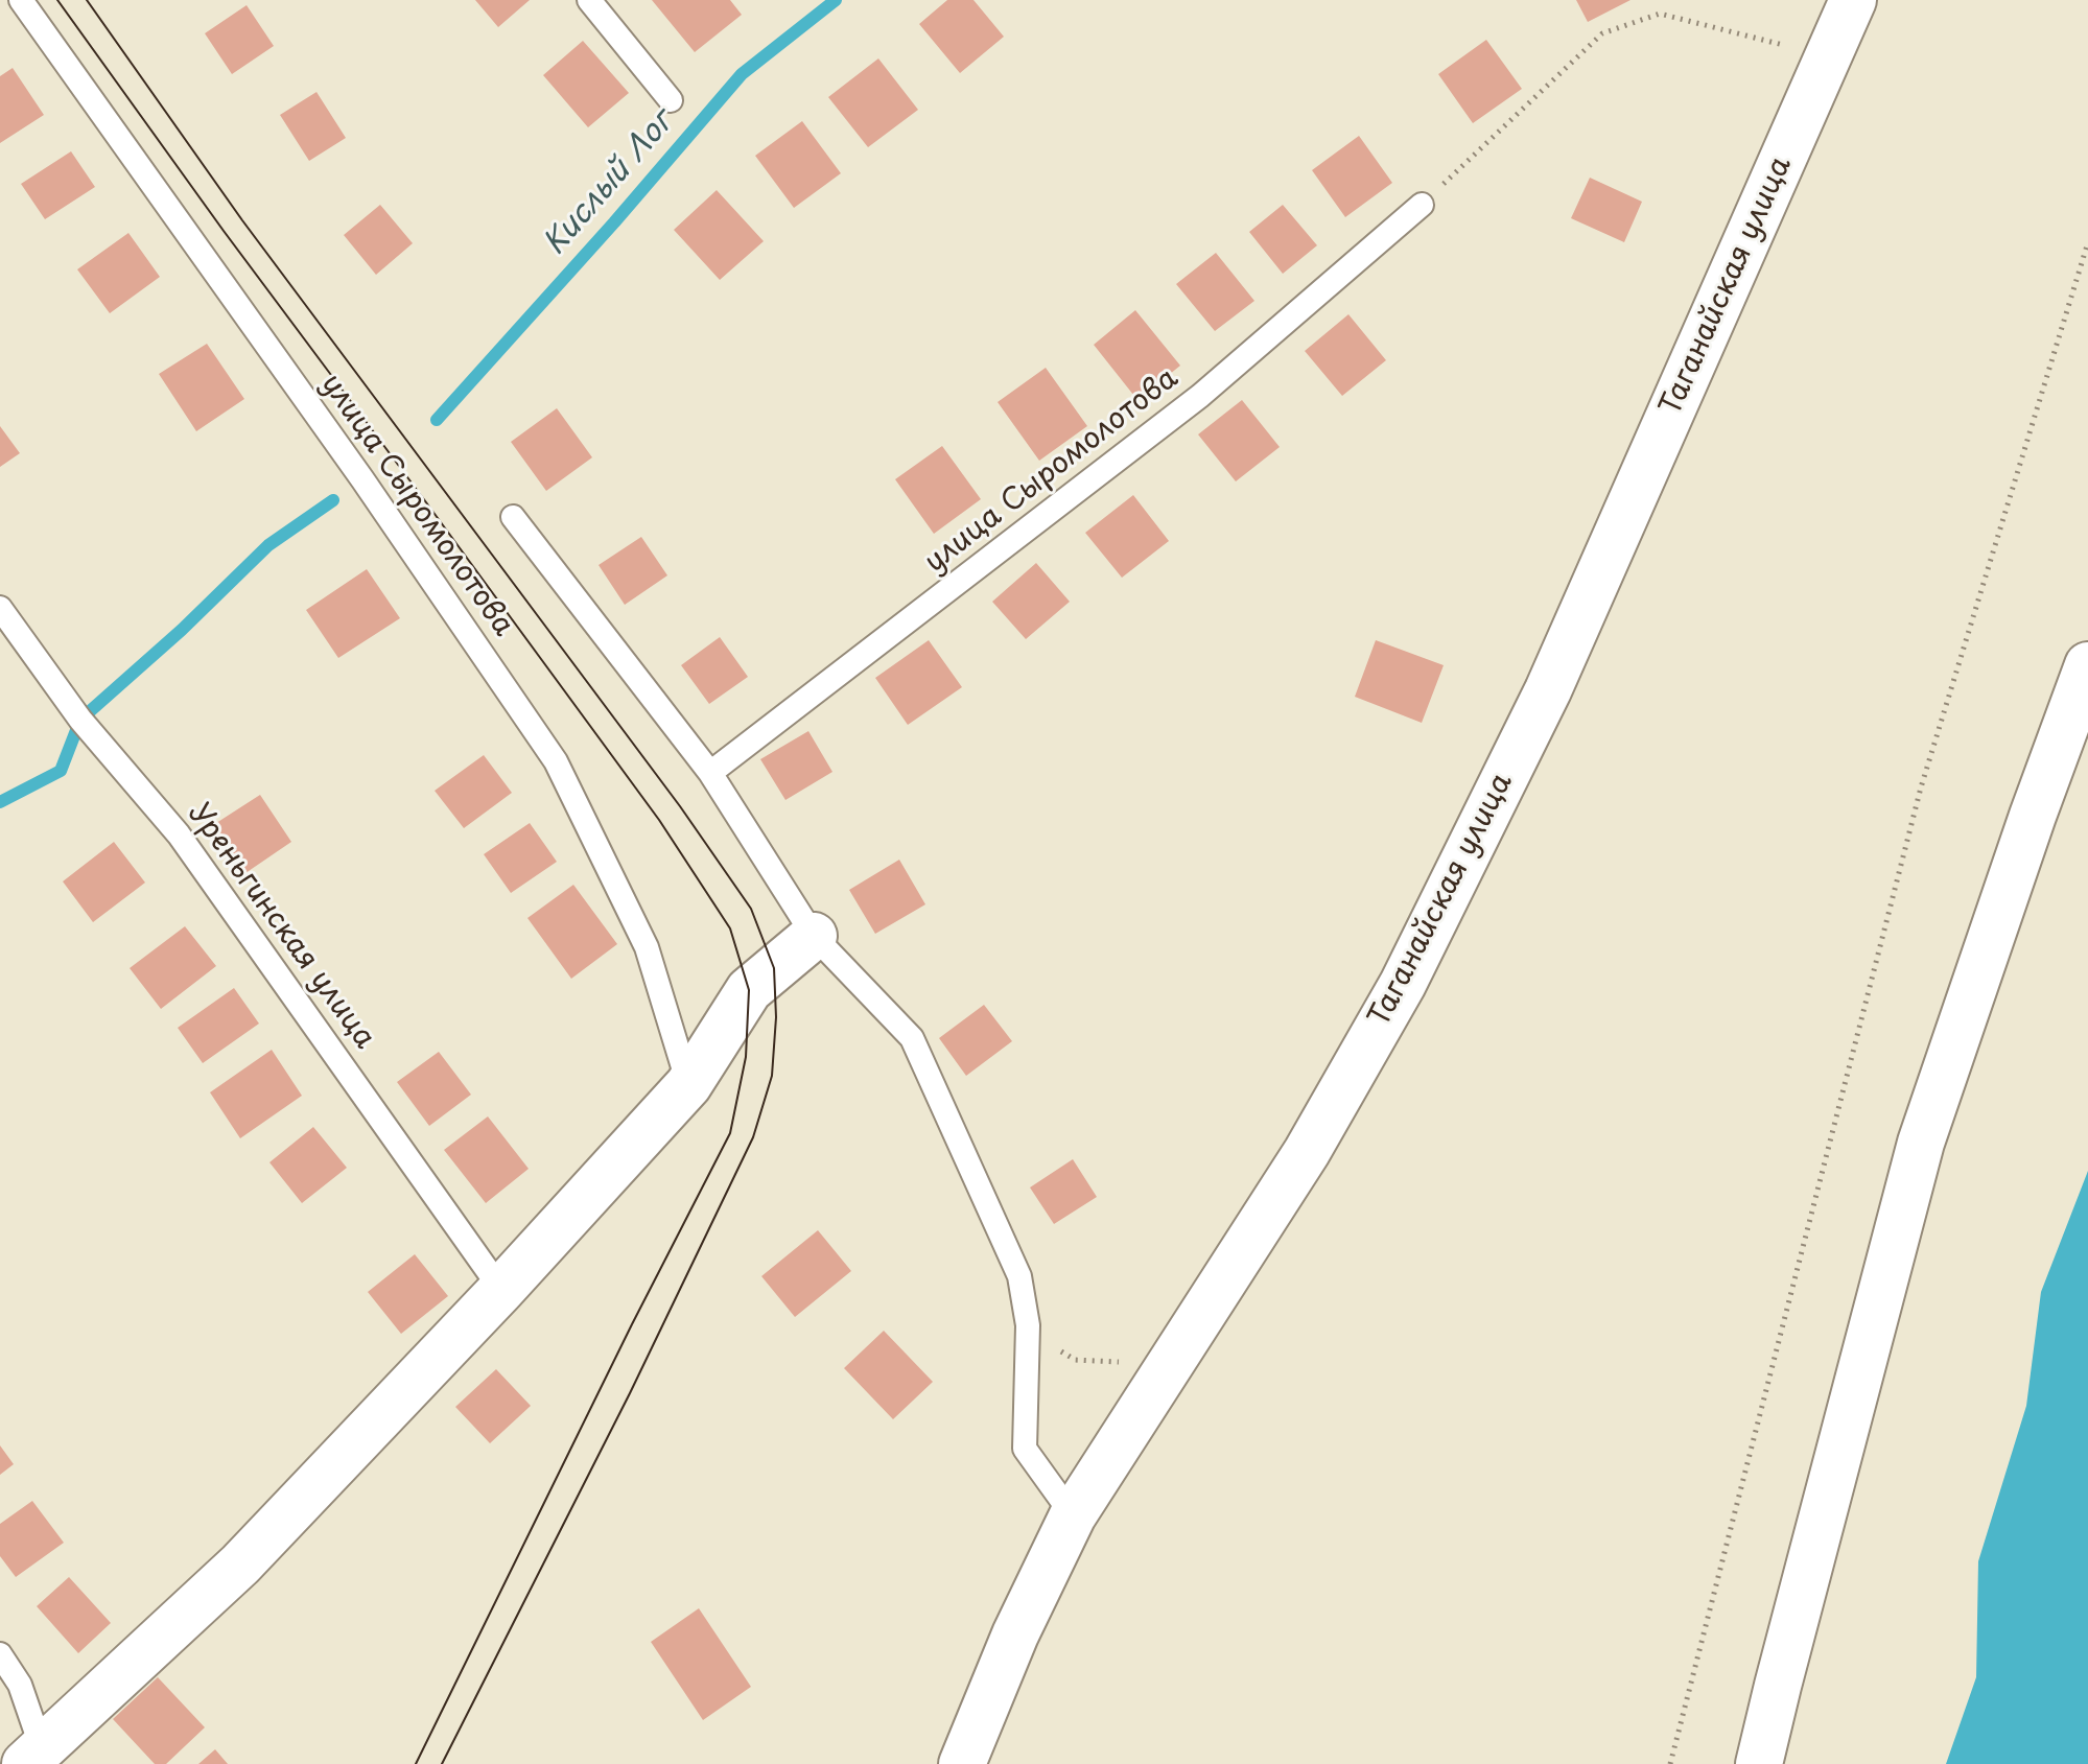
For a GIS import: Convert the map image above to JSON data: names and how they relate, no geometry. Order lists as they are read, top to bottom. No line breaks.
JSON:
{"streets":{"main road":["Таганайская улица"],"lane":["улица Сыромолотова","Уреньгинская улица"]},"water":["Кислый Лог"]}
